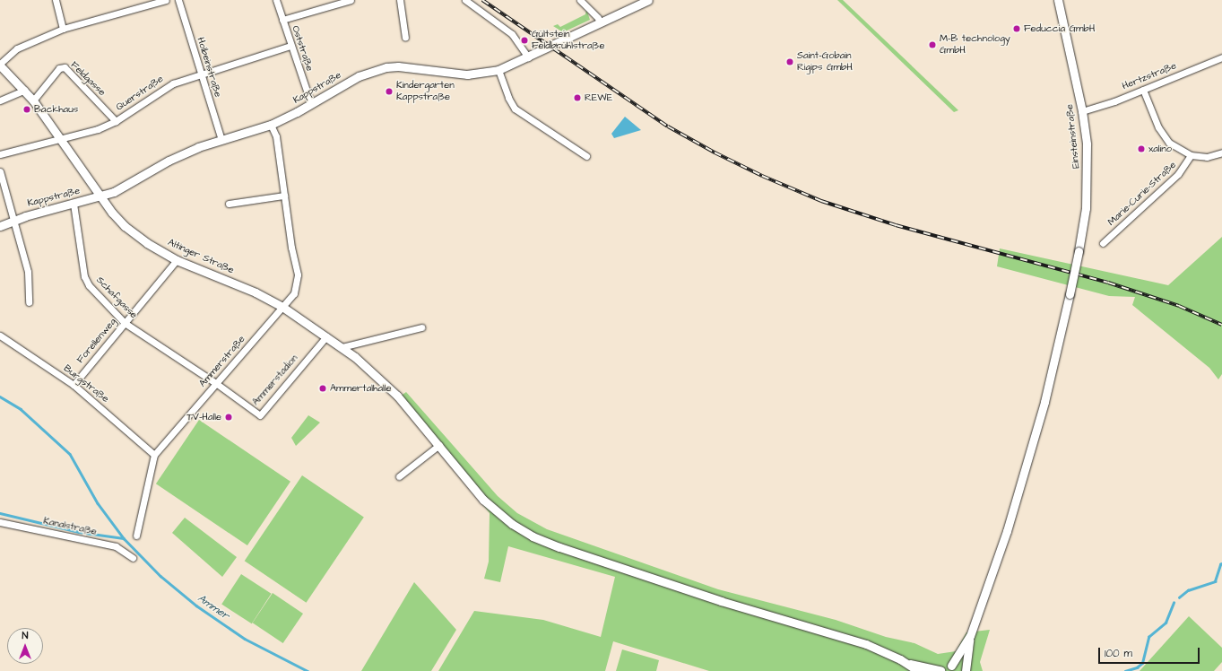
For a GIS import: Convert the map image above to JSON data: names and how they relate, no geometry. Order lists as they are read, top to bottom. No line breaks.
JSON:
{"streets":{"street":["Oststraße","Holbeinstraße","Hertzstraße","Feldgasse","Kappstraße","Querstraße","Einsteinstraße","Marie-Curie-Straße","Altinger Straße","Schafgasse","Forellenweg","Ammerstraße","Ammerstadion","Burgstraße","Kanalstraße"]},"crossings":[["Oststraße","Kappstraße"],["Oststraße","Querstraße"],["Holbeinstraße","Kappstraße"],["Holbeinstraße","Querstraße"],["Hertzstraße","Einsteinstraße"],["Hertzstraße","Marie-Curie-Straße"],["Feldgasse","Querstraße"],["Feldgasse","Altinger Straße"],["Kappstraße","Altinger Straße"],["Kappstraße","Schafgasse"],["Kappstraße","Ammerstraße"],["Querstraße","Altinger Straße"],["Altinger Straße","Forellenweg"],["Altinger Straße","Ammerstraße"],["Altinger Straße","Ammerstadion"],["Schafgasse","Forellenweg"],["Schafgasse","Ammerstraße"],["Schafgasse","Ammerstadion"],["Forellenweg","Burgstraße"],["Ammerstraße","Ammerstadion"],["Ammerstraße","Burgstraße"]],"water":["Ammer"],"places":["Feduccia GmbH","Gültstein Feldbrühlstraße","M-B technology GmbH","Saint-Gobain Rigips GmbH","Kindergarten Kappstraße","REWE","Backhaus","xalino","Ammertalhalle","TV-Halle"],"scale_bar":"100 m","north":"top"}
